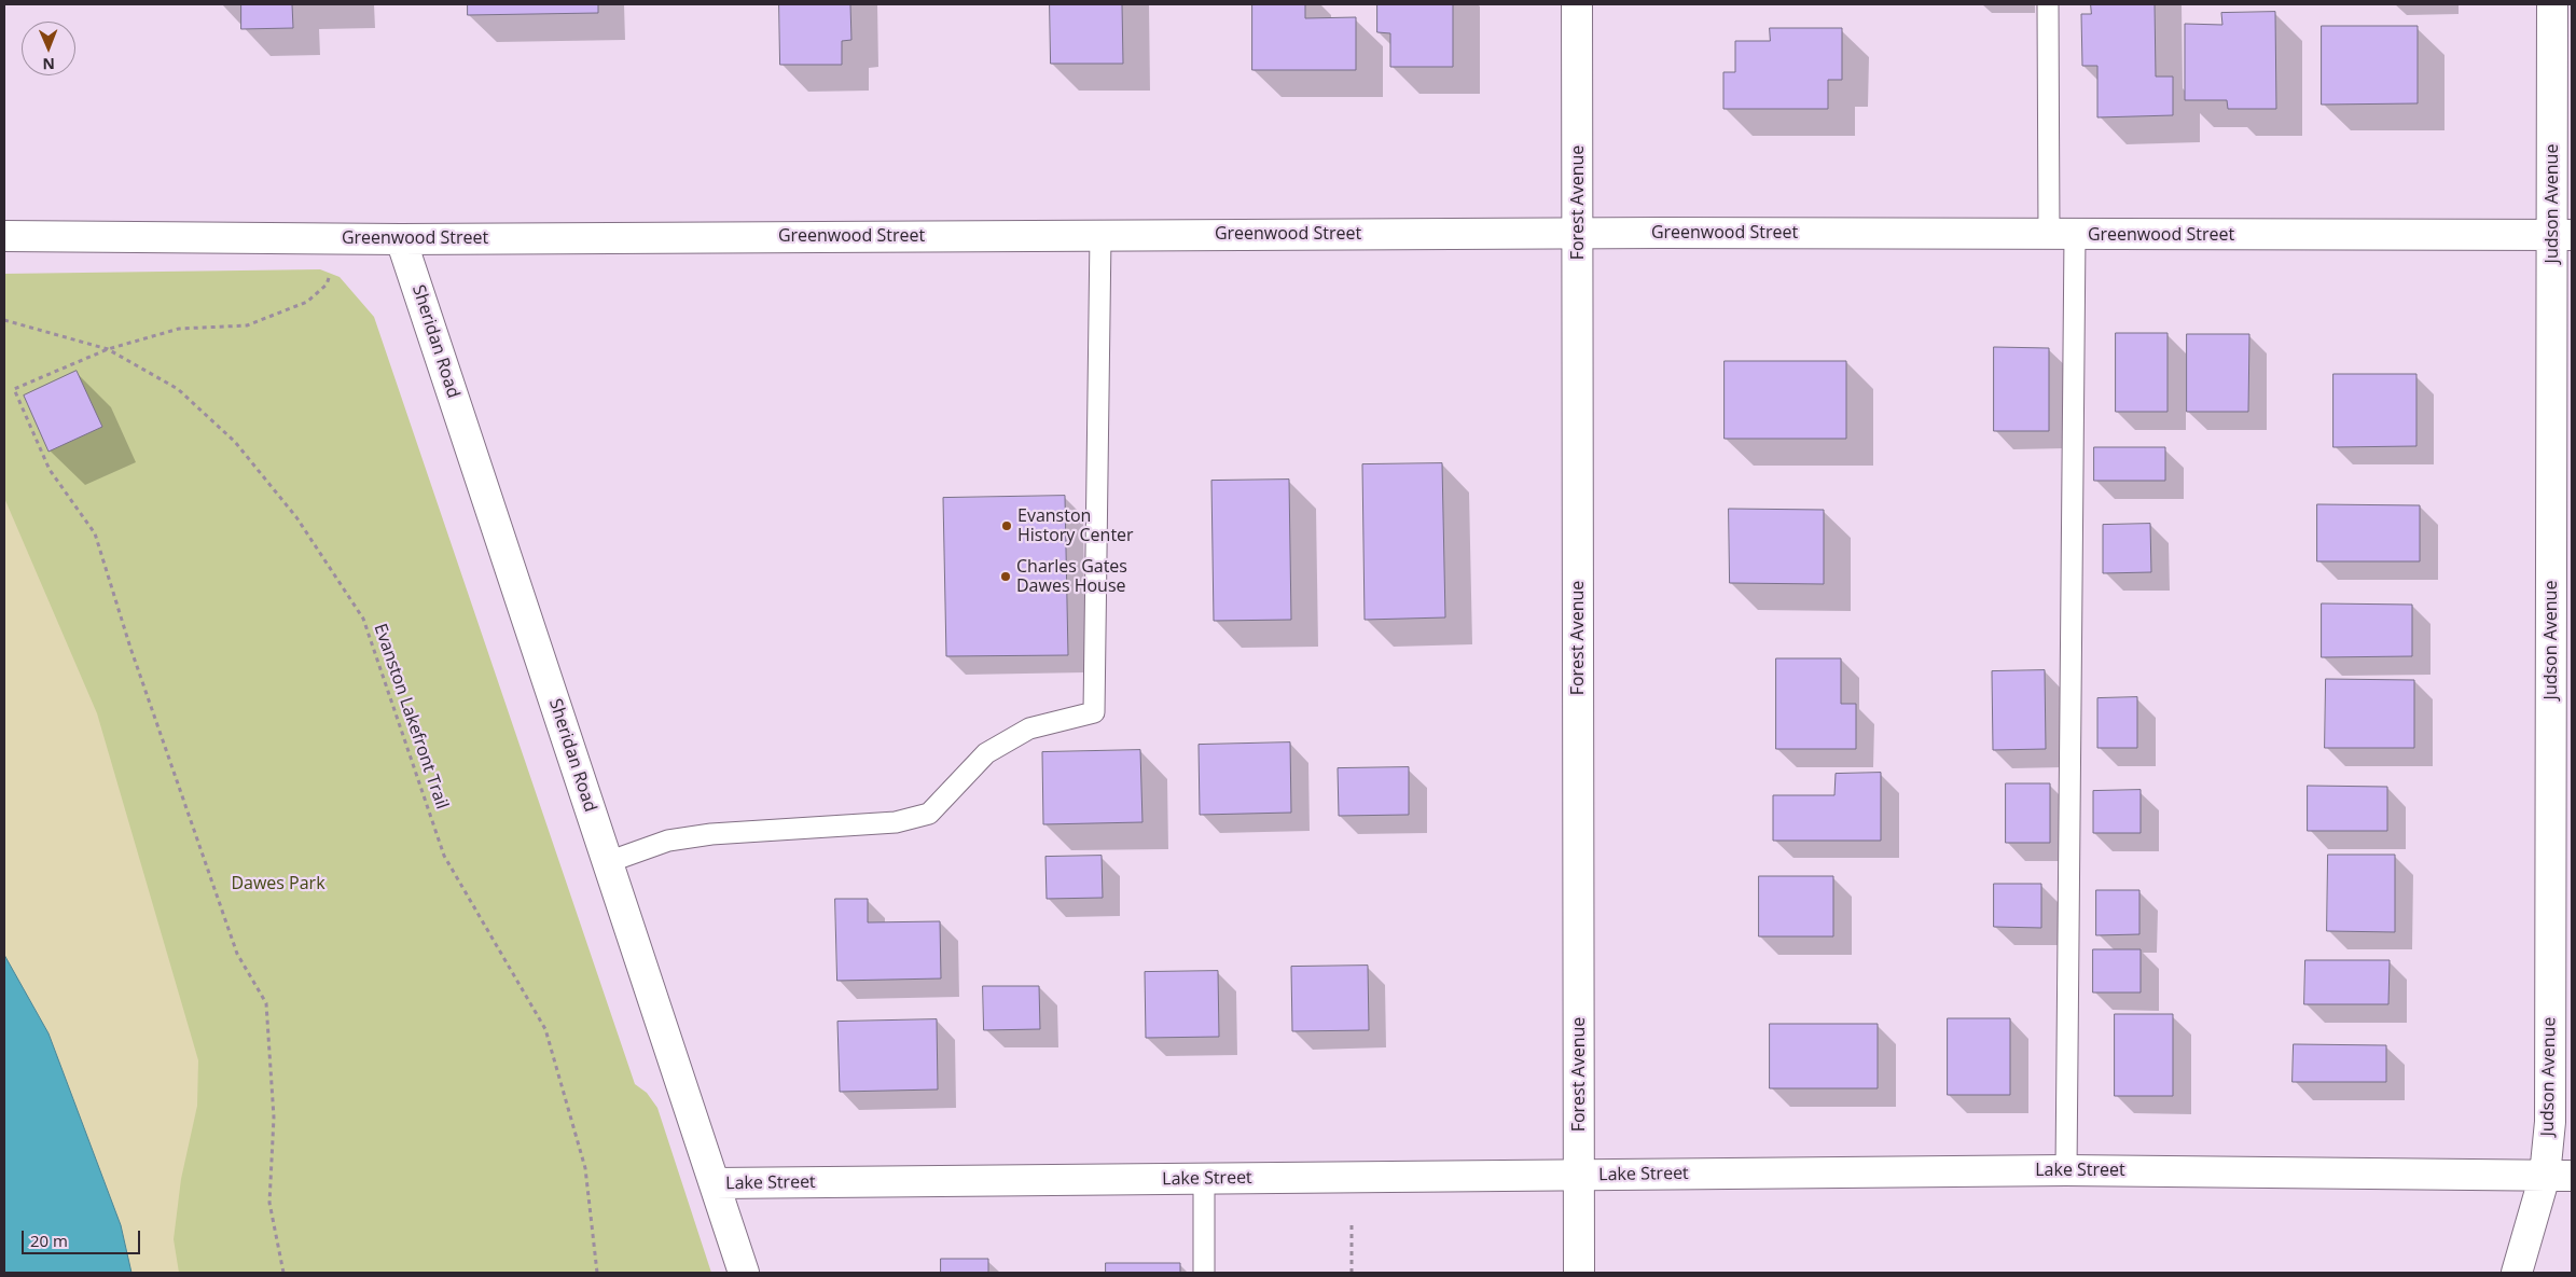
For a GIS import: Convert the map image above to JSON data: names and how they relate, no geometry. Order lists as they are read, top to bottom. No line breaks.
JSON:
{"streets":{"street":["Forest Avenue","Judson Avenue","Greenwood Street","Sheridan Road","Lake Street"],"path":["Evanston Lakefront Trail"]},"crossings":[["Forest Avenue","Greenwood Street"],["Forest Avenue","Lake Street"],["Judson Avenue","Greenwood Street"],["Judson Avenue","Lake Street"],["Greenwood Street","Sheridan Road"],["Sheridan Road","Lake Street"]],"parks":["Dawes Park"],"places":["Evanston History Center","Charles Gates Dawes House"],"scale_bar":"20 m","north":"bottom"}
